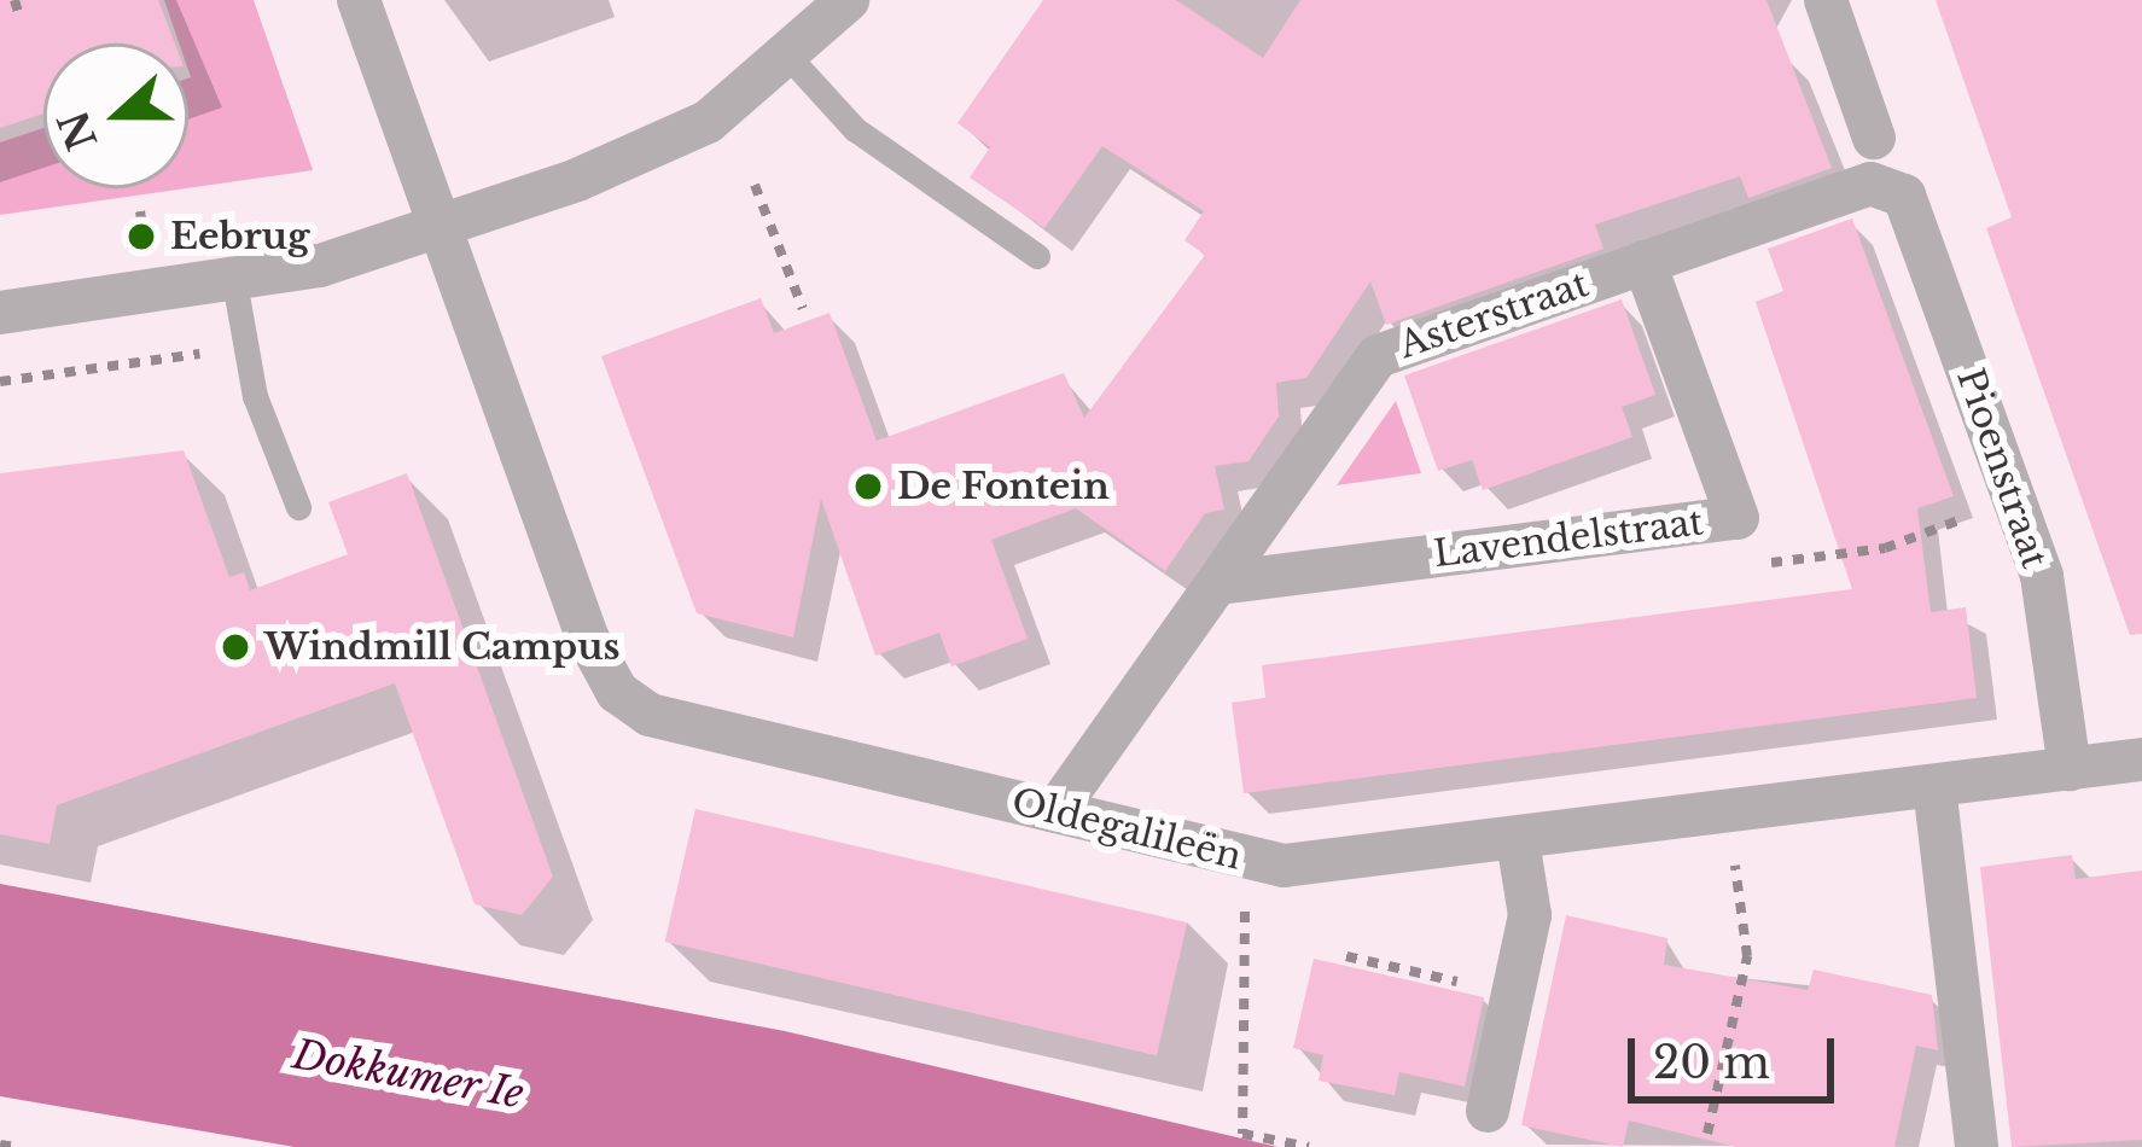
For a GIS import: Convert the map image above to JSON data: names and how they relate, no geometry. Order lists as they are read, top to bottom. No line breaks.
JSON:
{"streets":{"street":["Asterstraat","Pioenstraat","Lavendelstraat","Oldegalileën"]},"crossings":[["Asterstraat","Pioenstraat"],["Asterstraat","Lavendelstraat"],["Asterstraat","Oldegalileën"],["Pioenstraat","Oldegalileën"]],"water":["Dokkumer Ie"],"places":["Eebrug","De Fontein","Windmill Campus"],"scale_bar":"20 m","north":"left"}
